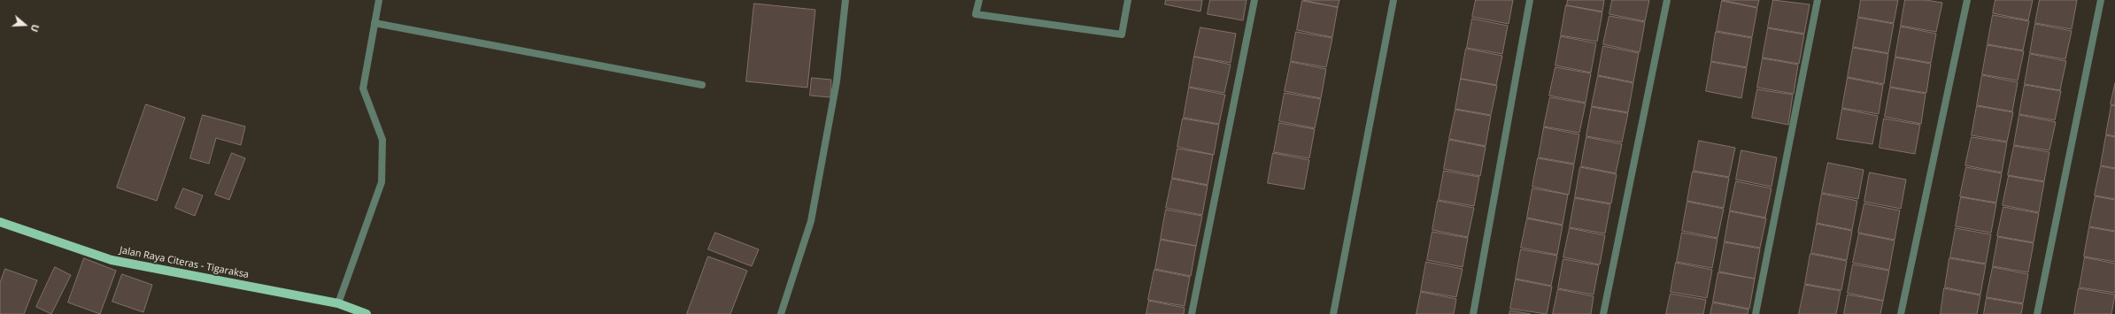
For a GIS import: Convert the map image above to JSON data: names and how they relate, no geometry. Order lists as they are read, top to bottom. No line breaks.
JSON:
{"streets":{"main road":["Jalan Raya Citeras - Tigaraksa"]},"north":"right"}
